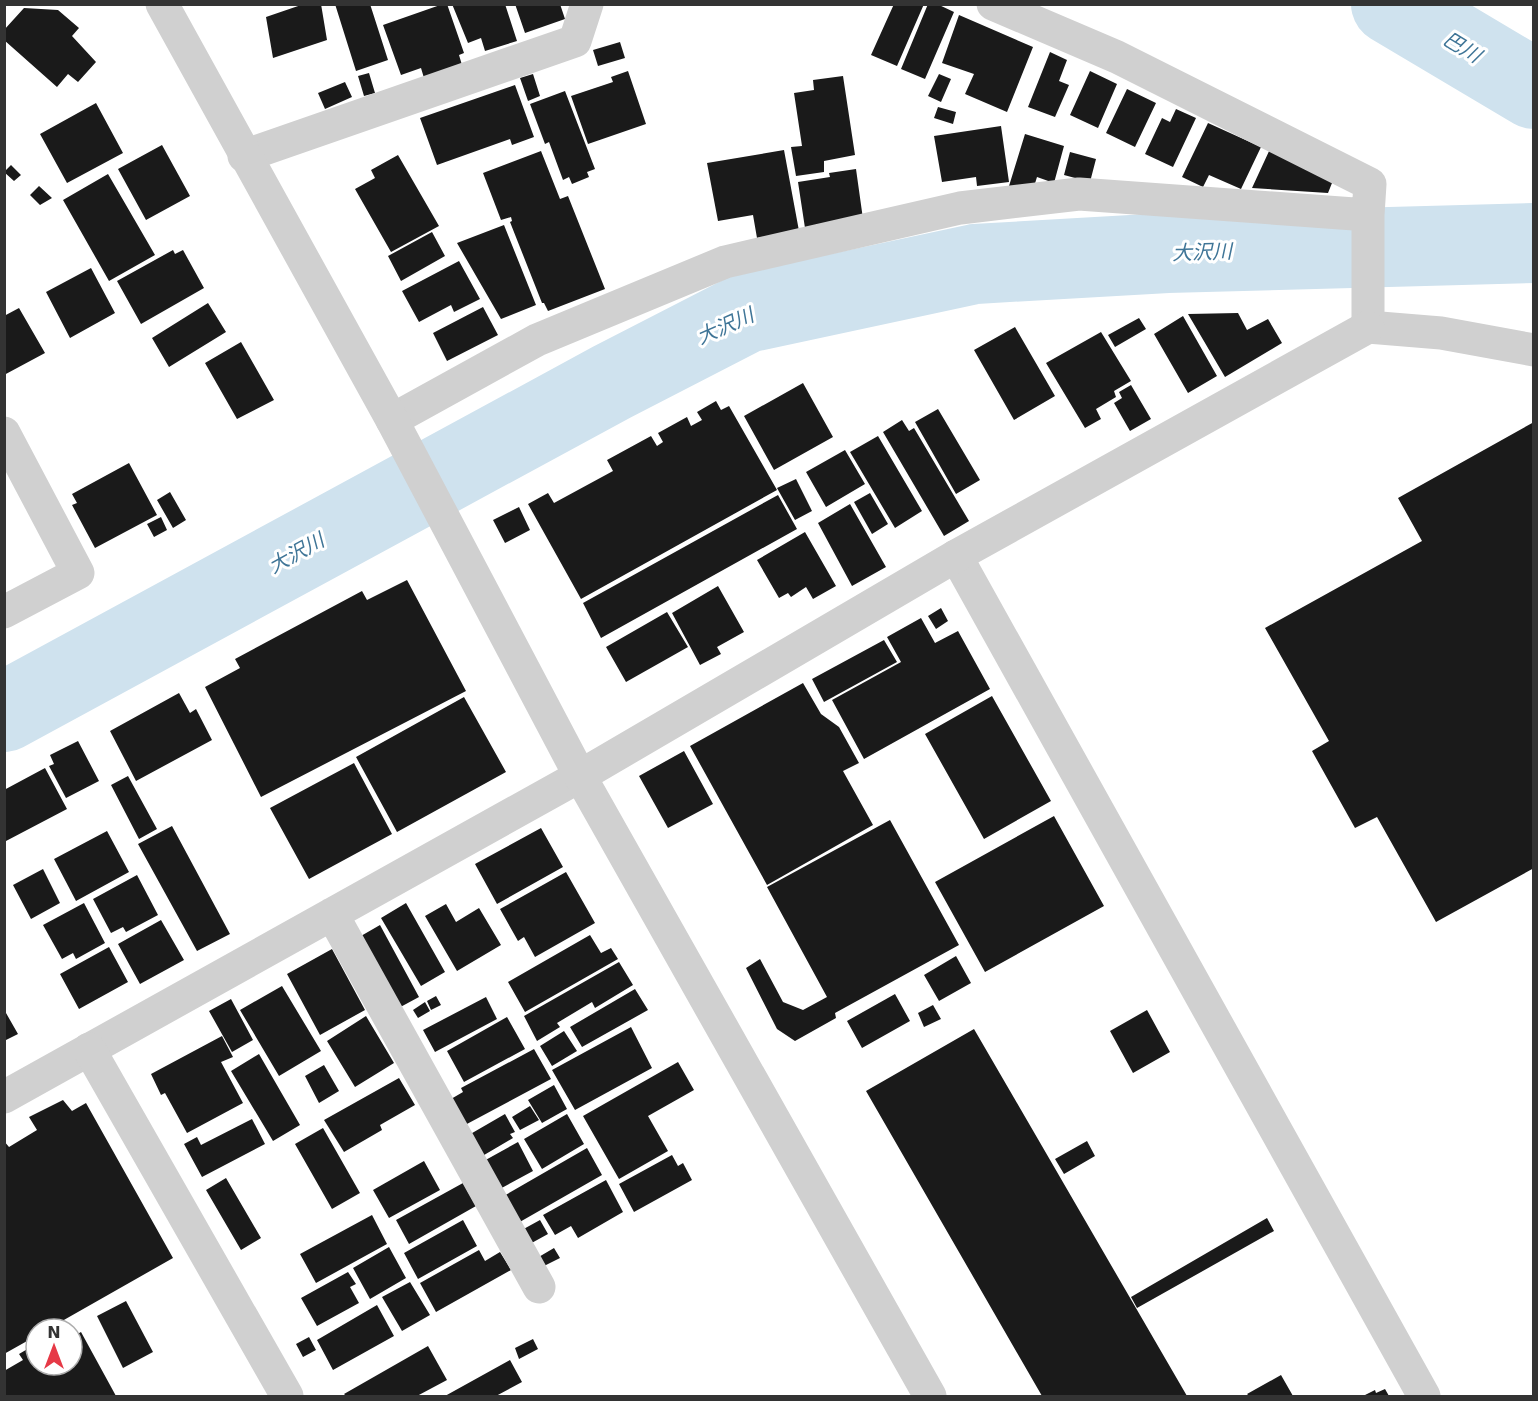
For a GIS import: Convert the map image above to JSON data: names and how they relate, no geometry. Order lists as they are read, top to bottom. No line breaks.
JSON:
{"water":["巴川","大沢川"],"north":"top"}
